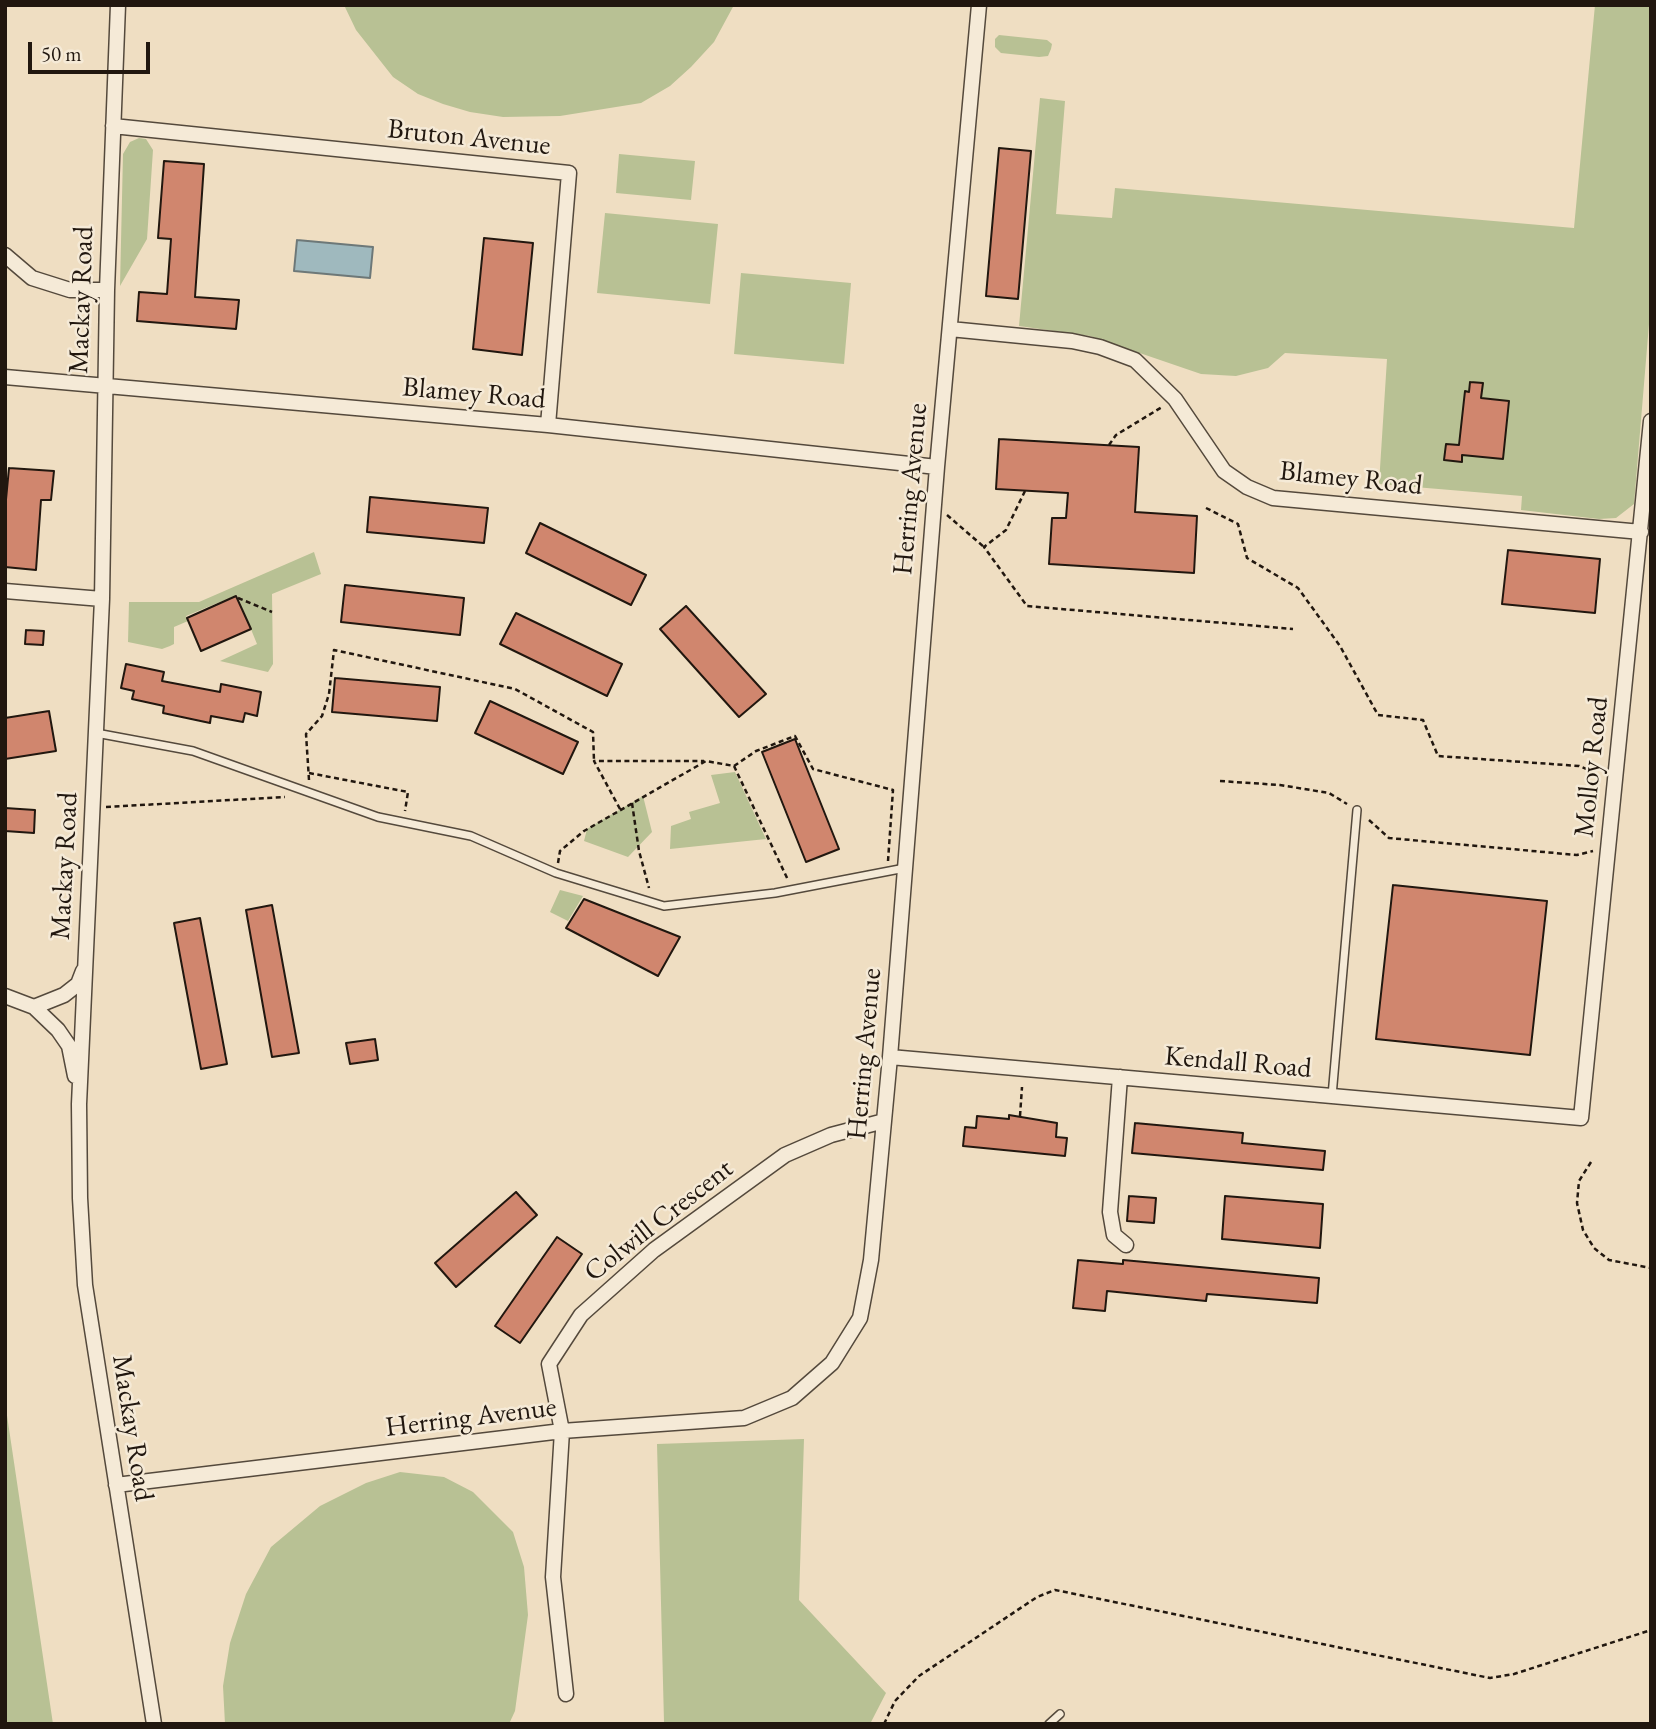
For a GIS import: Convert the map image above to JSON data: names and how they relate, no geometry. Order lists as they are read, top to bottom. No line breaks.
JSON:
{"streets":{"street":["Bruton Avenue","Mackay Road","Blamey Road","Herring Avenue","Molloy Road","Kendall Road","Colwill Crescent"]},"crossings":[["Bruton Avenue","Mackay Road"],["Bruton Avenue","Blamey Road"],["Mackay Road","Blamey Road"],["Mackay Road","Herring Avenue"],["Blamey Road","Herring Avenue"],["Blamey Road","Molloy Road"],["Herring Avenue","Kendall Road"],["Herring Avenue","Colwill Crescent"],["Molloy Road","Kendall Road"]],"scale_bar":"50 m"}
